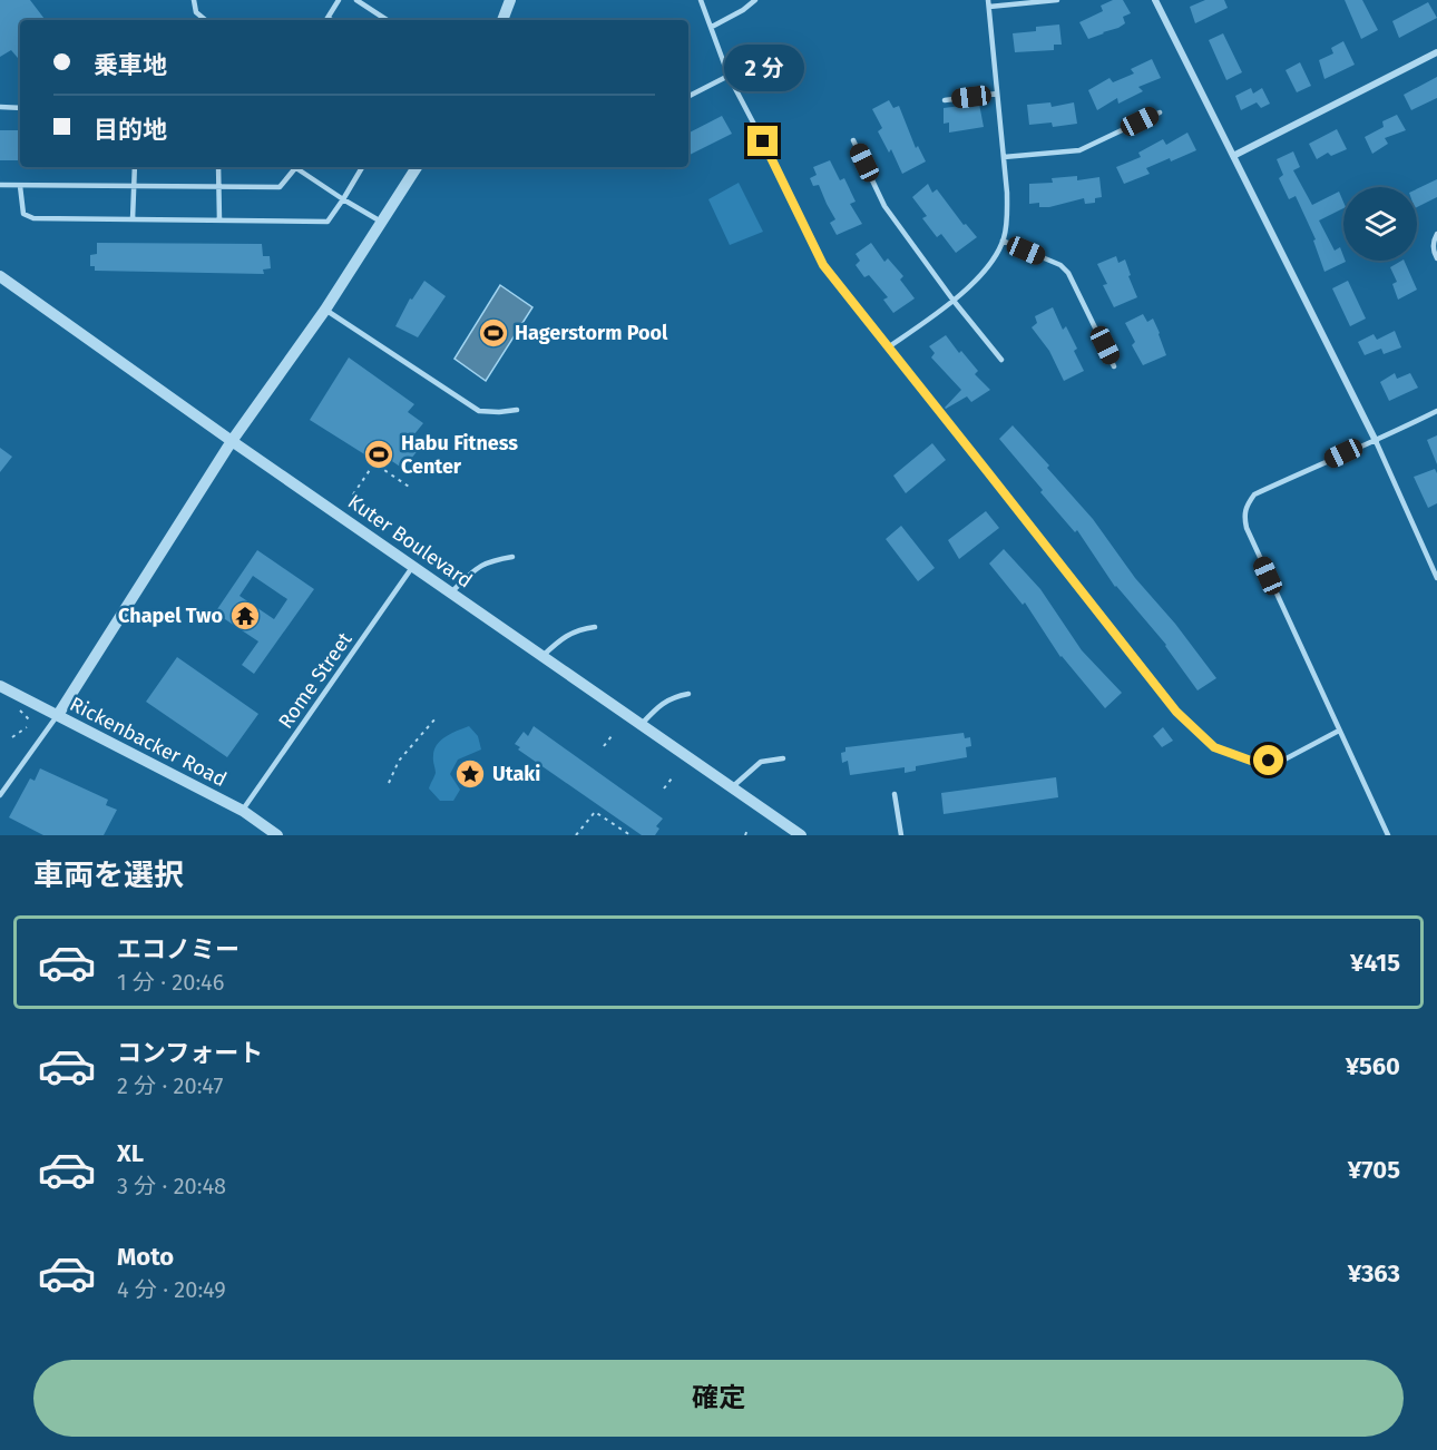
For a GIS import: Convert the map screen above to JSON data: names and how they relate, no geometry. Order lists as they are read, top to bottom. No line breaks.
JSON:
{"streets":{"street":["Kuter Boulevard","Rickenbacker Road"],"lane":["Rome Street"]},"crossings":[["Kuter Boulevard","Rome Street"],["Rome Street","Rickenbacker Road"]],"places":{"sports":["Hagerstorm Pool","Habu Fitness Center"],"temple":["Chapel Two"],"place":["Utaki"]},"page":{"banner":["乗車地","目的地"],"bubble":"2 分","heading":"車両を選択","list":[{"name":"エコノミー","note":"1 分 · 20:46","value":"¥415"},{"name":"コンフォート","note":"2 分 · 20:47","value":"¥560"},{"name":"XL","note":"3 分 · 20:48","value":"¥705"},{"name":"Moto","note":"4 分 · 20:49","value":"¥363"}],"buttons":"確定"}}
